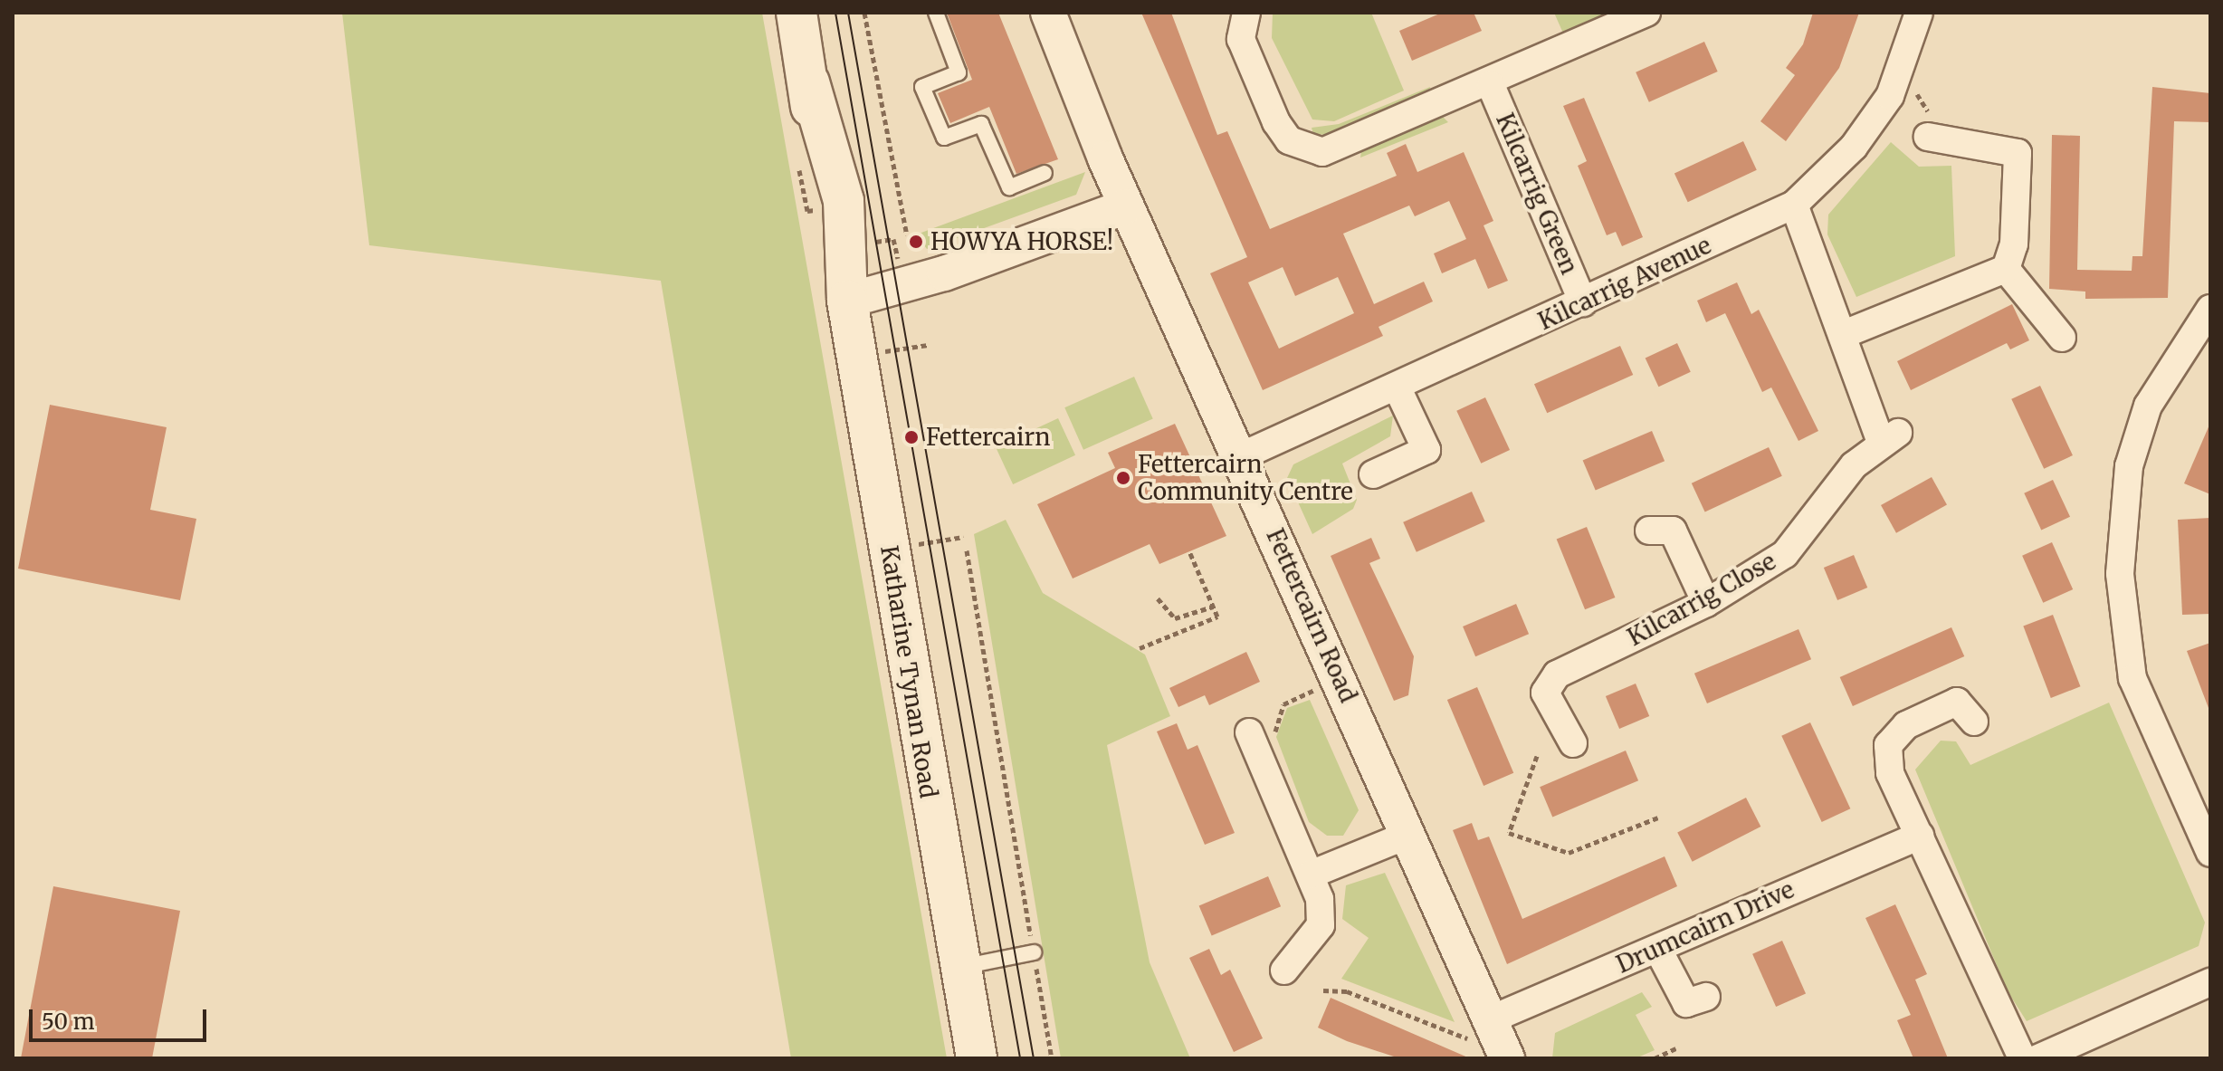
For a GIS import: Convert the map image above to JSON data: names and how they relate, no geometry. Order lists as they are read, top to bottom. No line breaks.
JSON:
{"streets":{"main road":["Katharine Tynan Road"],"street":["Kilcarrig Green","Kilcarrig Avenue","Kilcarrig Close","Fettercairn Road","Drumcairn Drive"]},"crossings":[["Kilcarrig Green","Kilcarrig Avenue"],["Kilcarrig Avenue","Kilcarrig Close"],["Kilcarrig Avenue","Fettercairn Road"],["Fettercairn Road","Drumcairn Drive"]],"places":["HOWYA HORSE!","Fettercairn","Fettercairn Community Centre"],"scale_bar":"50 m"}
